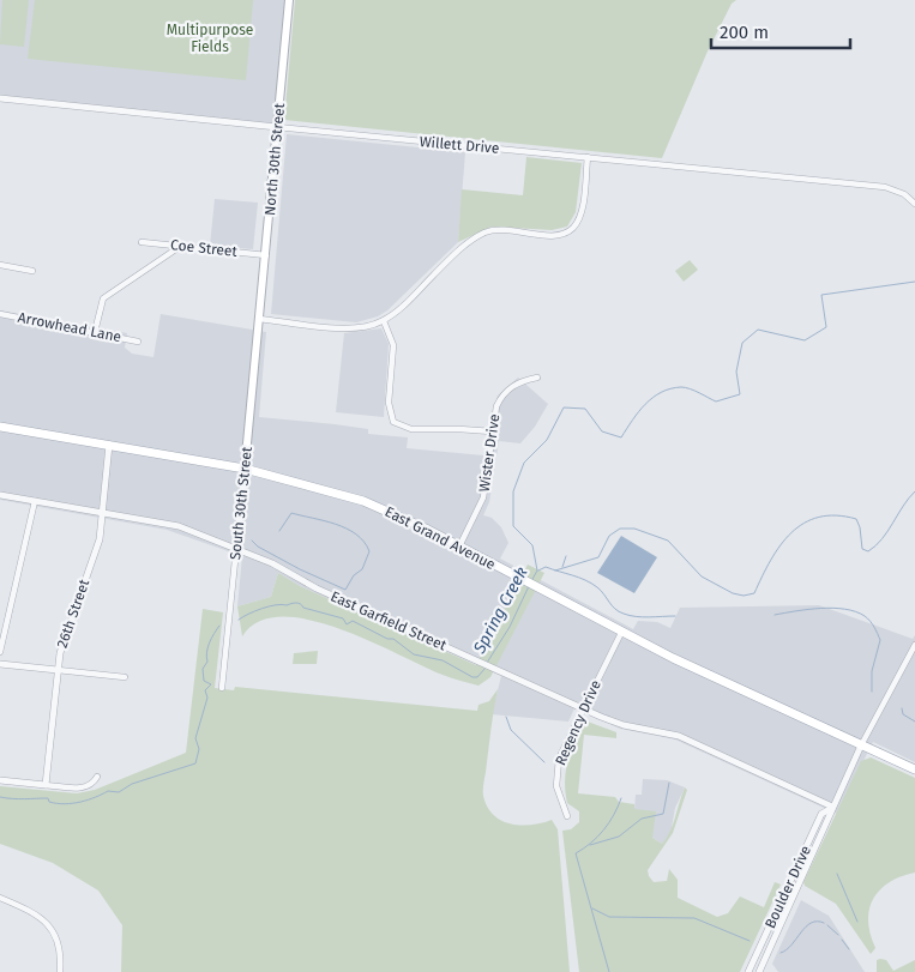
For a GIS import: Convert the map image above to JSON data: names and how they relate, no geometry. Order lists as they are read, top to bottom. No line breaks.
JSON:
{"streets":{"main road":["North 30th Street","South 30th Street","East Grand Avenue"],"street":["Willett Drive","Coe Street","Arrowhead Lane","Wister Drive","26th Street","East Garfield Street","Regency Drive","Boulder Drive"]},"crossings":[["Willett Drive","North 30th Street"],["North 30th Street","Coe Street"],["North 30th Street","South 30th Street"],["Wister Drive","East Grand Avenue"],["South 30th Street","East Grand Avenue"],["South 30th Street","East Garfield Street"],["East Grand Avenue","26th Street"],["East Grand Avenue","Regency Drive"],["East Grand Avenue","Boulder Drive"],["26th Street","East Garfield Street"],["East Garfield Street","Regency Drive"],["East Garfield Street","Boulder Drive"]],"water":["Spring Creek"],"parks":["Multipurpose Fields"],"scale_bar":"200 m"}
